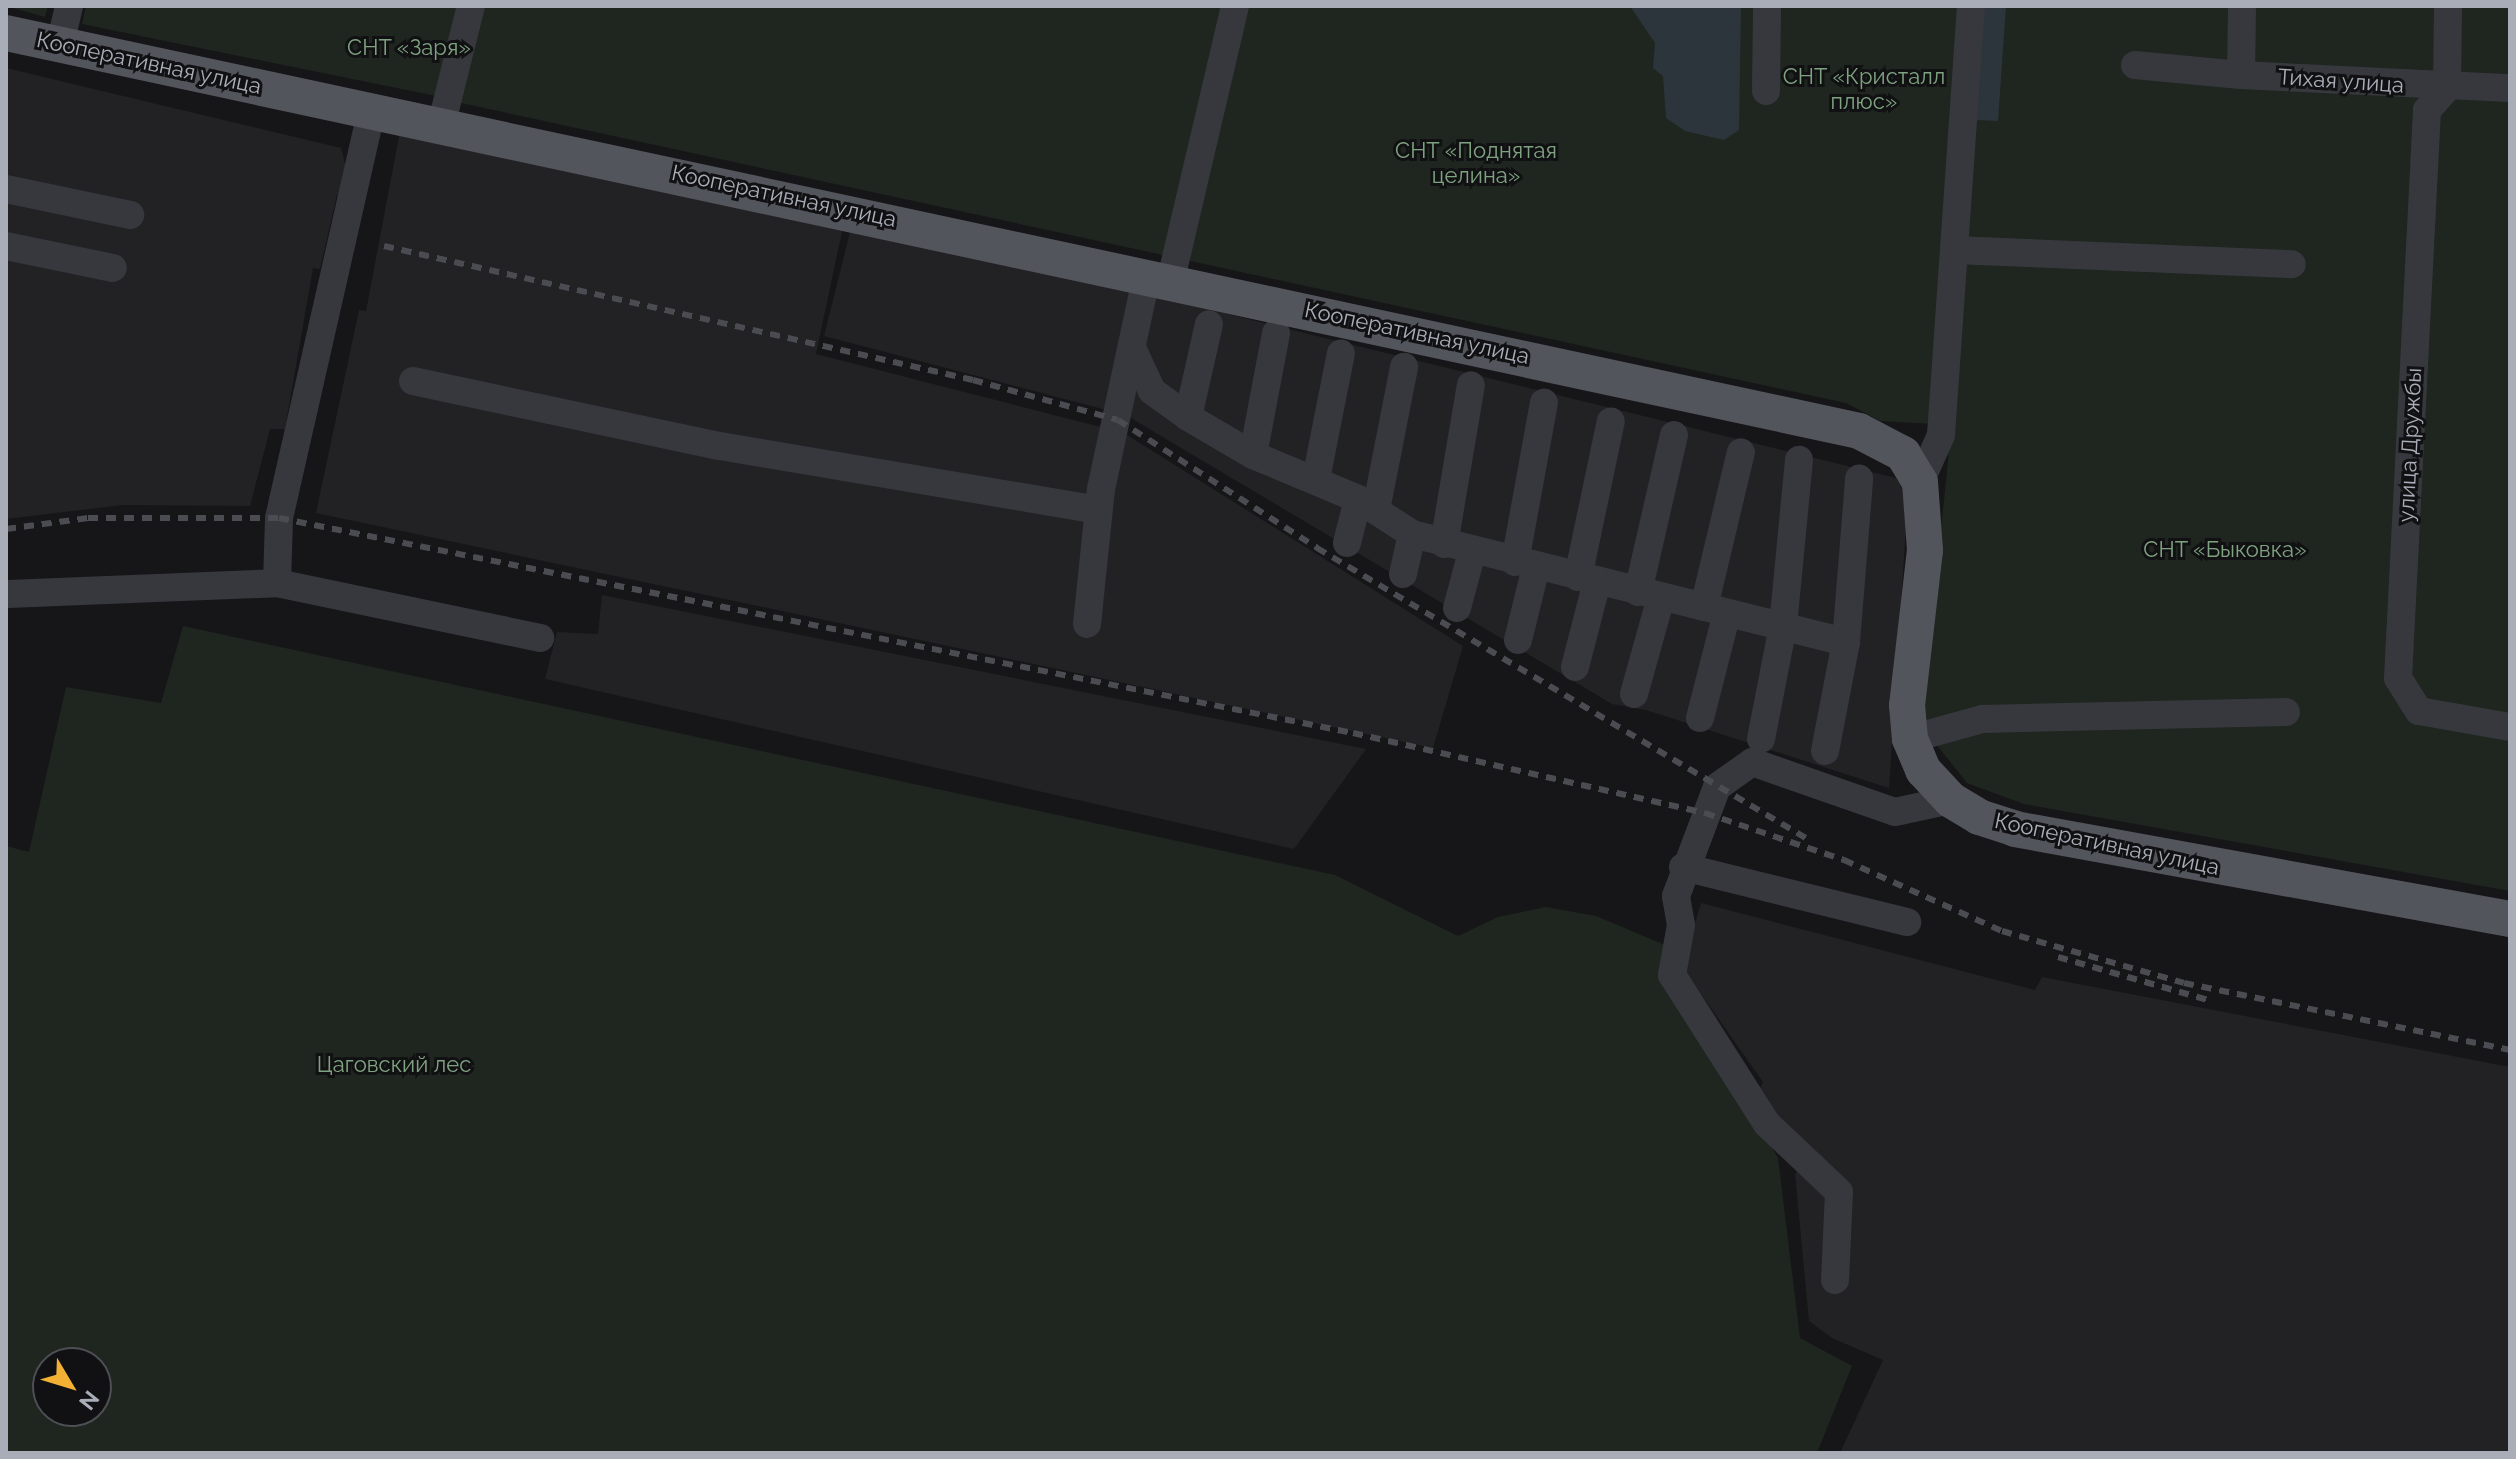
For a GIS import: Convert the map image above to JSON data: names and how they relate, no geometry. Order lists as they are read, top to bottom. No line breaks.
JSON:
{"streets":{"main road":["Кооперативная улица"],"street":["Тихая улица","улица Дружбы"]},"crossings":[["Тихая улица","улица Дружбы"]],"parks":["СНТ «Заря»","СНТ «Кристалл плюс»","СНТ «Поднятая целина»","СНТ «Быковка»","Цаговский лес"],"north":"bottom right"}
